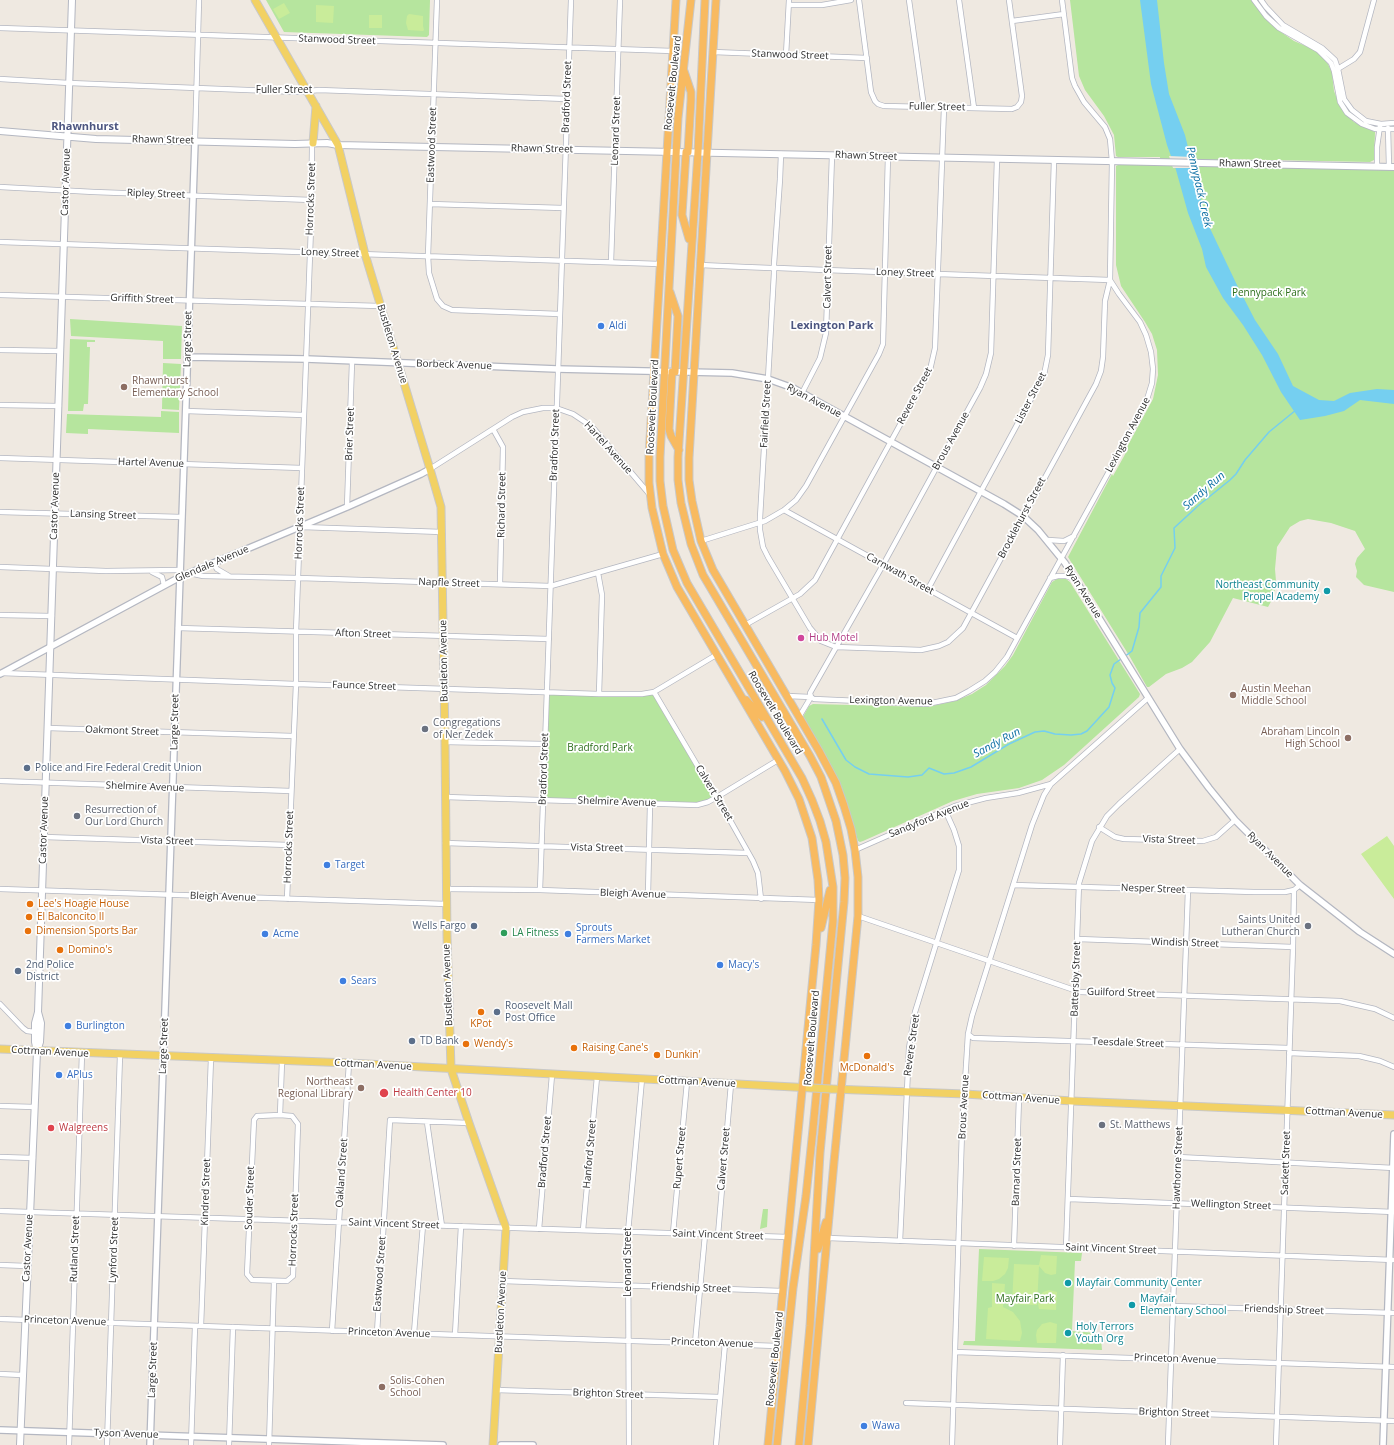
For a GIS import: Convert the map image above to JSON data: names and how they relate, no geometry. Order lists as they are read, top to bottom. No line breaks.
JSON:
{"streets":{"highway":["Roosevelt Boulevard"],"main road":["Rhawn Street","Castor Avenue","Bustleton Avenue","Cottman Avenue"],"street":["Stanwood Street","Fuller Street","Bradford Street","Leonard Street","Eastwood Street","Ripley Street","Horrocks Street","Loney Street","Calvert Street","Griffith Street","Large Street","Borbeck Avenue","Revere Street","Lister Street","Ryan Avenue","Fairfield Street","Brier Street","Lexington Avenue","Brous Avenue","Hartel Avenue","Richard Street","Lansing Street","Brocklehurst Street","Glendale Avenue","Carnwath Street","Napfle Street","Afton Street","Faunce Street","Oakmont Street","Shelmire Avenue","Sandyford Avenue","Vista Street","Nesper Street","Bleigh Avenue","Windish Street","Battersby Street","Guilford Street","Teesdale Street","Hanford Street","Rupert Street","Sackett Street","Hawthorne Street","Barnard Street","Oakland Street","Kindred Street","Souder Street","Wellington Street","Saint Vincent Street","Rutland Street","Lynford Street","Friendship Street","Princeton Avenue","Brighton Street","Tyson Avenue"]},"crossings":[["Stanwood Street","Roosevelt Boulevard"],["Stanwood Street","Fuller Street"],["Stanwood Street","Bradford Street"],["Stanwood Street","Leonard Street"],["Stanwood Street","Eastwood Street"],["Stanwood Street","Castor Avenue"],["Stanwood Street","Large Street"],["Stanwood Street","Bustleton Avenue"],["Roosevelt Boulevard","Rhawn Street"],["Roosevelt Boulevard","Loney Street"],["Roosevelt Boulevard","Borbeck Avenue"],["Roosevelt Boulevard","Revere Street"],["Roosevelt Boulevard","Ryan Avenue"],["Roosevelt Boulevard","Lexington Avenue"],["Roosevelt Boulevard","Hartel Avenue"],["Roosevelt Boulevard","Napfle Street"],["Roosevelt Boulevard","Faunce Street"],["Roosevelt Boulevard","Shelmire Avenue"],["Roosevelt Boulevard","Sandyford Avenue"],["Roosevelt Boulevard","Bleigh Avenue"],["Roosevelt Boulevard","Guilford Street"],["Roosevelt Boulevard","Cottman Avenue"],["Roosevelt Boulevard","Saint Vincent Street"],["Roosevelt Boulevard","Friendship Street"],["Roosevelt Boulevard","Princeton Avenue"],["Fuller Street","Bradford Street"],["Fuller Street","Eastwood Street"],["Fuller Street","Castor Avenue"],["Fuller Street","Large Street"],["Fuller Street","Bustleton Avenue"],["Fuller Street","Revere Street"],["Bradford Street","Rhawn Street"],["Bradford Street","Eastwood Street"],["Bradford Street","Loney Street"],["Bradford Street","Borbeck Avenue"],["Bradford Street","Hartel Avenue"],["Bradford Street","Napfle Street"],["Bradford Street","Afton Street"],["Bradford Street","Faunce Street"],["Bradford Street","Shelmire Avenue"],["Bradford Street","Vista Street"],["Bradford Street","Bleigh Avenue"],["Bradford Street","Cottman Avenue"],["Bradford Street","Saint Vincent Street"],["Leonard Street","Rhawn Street"],["Leonard Street","Loney Street"],["Leonard Street","Cottman Avenue"],["Leonard Street","Saint Vincent Street"],["Leonard Street","Friendship Street"],["Leonard Street","Princeton Avenue"],["Leonard Street","Brighton Street"],["Rhawn Street","Eastwood Street"],["Rhawn Street","Castor Avenue"],["Rhawn Street","Horrocks Street"],["Rhawn Street","Calvert Street"],["Rhawn Street","Large Street"],["Rhawn Street","Bustleton Avenue"],["Rhawn Street","Revere Street"],["Rhawn Street","Lister Street"],["Rhawn Street","Fairfield Street"],["Rhawn Street","Brous Avenue"],["Eastwood Street","Loney Street"],["Eastwood Street","Saint Vincent Street"],["Eastwood Street","Princeton Avenue"],["Castor Avenue","Ripley Street"],["Castor Avenue","Loney Street"],["Castor Avenue","Griffith Street"],["Castor Avenue","Hartel Avenue"],["Castor Avenue","Lansing Street"],["Castor Avenue","Glendale Avenue"],["Castor Avenue","Faunce Street"],["Castor Avenue","Oakmont Street"],["Castor Avenue","Shelmire Avenue"],["Castor Avenue","Vista Street"],["Castor Avenue","Bleigh Avenue"],["Castor Avenue","Cottman Avenue"],["Castor Avenue","Saint Vincent Street"],["Castor Avenue","Princeton Avenue"],["Castor Avenue","Tyson Avenue"],["Ripley Street","Horrocks Street"],["Ripley Street","Large Street"],["Horrocks Street","Loney Street"],["Horrocks Street","Griffith Street"],["Horrocks Street","Borbeck Avenue"],["Horrocks Street","Hartel Avenue"],["Horrocks Street","Glendale Avenue"],["Horrocks Street","Napfle Street"],["Horrocks Street","Afton Street"],["Horrocks Street","Faunce Street"],["Horrocks Street","Oakmont Street"],["Horrocks Street","Shelmire Avenue"],["Horrocks Street","Vista Street"],["Horrocks Street","Bleigh Avenue"],["Horrocks Street","Souder Street"],["Horrocks Street","Saint Vincent Street"],["Loney Street","Calvert Street"],["Loney Street","Large Street"],["Loney Street","Bustleton Avenue"],["Loney Street","Revere Street"],["Loney Street","Lister Street"],["Loney Street","Fairfield Street"],["Loney Street","Lexington Avenue"],["Loney Street","Brous Avenue"],["Loney Street","Brocklehurst Street"],["Calvert Street","Ryan Avenue"],["Calvert Street","Faunce Street"],["Calvert Street","Shelmire Avenue"],["Calvert Street","Vista Street"],["Calvert Street","Bleigh Avenue"],["Calvert Street","Cottman Avenue"],["Calvert Street","Saint Vincent Street"],["Griffith Street","Large Street"],["Griffith Street","Bustleton Avenue"],["Large Street","Borbeck Avenue"],["Large Street","Hartel Avenue"],["Large Street","Lansing Street"],["Large Street","Glendale Avenue"],["Large Street","Afton Street"],["Large Street","Faunce Street"],["Large Street","Oakmont Street"],["Large Street","Shelmire Avenue"],["Large Street","Vista Street"],["Large Street","Bleigh Avenue"],["Large Street","Cottman Avenue"],["Large Street","Saint Vincent Street"],["Large Street","Princeton Avenue"],["Large Street","Tyson Avenue"],["Bustleton Avenue","Borbeck Avenue"],["Bustleton Avenue","Hartel Avenue"],["Bustleton Avenue","Glendale Avenue"],["Bustleton Avenue","Napfle Street"],["Bustleton Avenue","Afton Street"],["Bustleton Avenue","Faunce Street"],["Bustleton Avenue","Shelmire Avenue"],["Bustleton Avenue","Vista Street"],["Bustleton Avenue","Bleigh Avenue"],["Bustleton Avenue","Cottman Avenue"],["Bustleton Avenue","Saint Vincent Street"],["Bustleton Avenue","Friendship Street"],["Bustleton Avenue","Princeton Avenue"],["Bustleton Avenue","Brighton Street"],["Borbeck Avenue","Ryan Avenue"],["Borbeck Avenue","Brier Street"],["Revere Street","Ryan Avenue"],["Revere Street","Fairfield Street"],["Revere Street","Carnwath Street"],["Revere Street","Sandyford Avenue"],["Revere Street","Guilford Street"],["Revere Street","Cottman Avenue"],["Revere Street","Saint Vincent Street"],["Lister Street","Ryan Avenue"],["Lister Street","Carnwath Street"],["Ryan Avenue","Fairfield Street"],["Ryan Avenue","Lexington Avenue"],["Ryan Avenue","Brous Avenue"],["Ryan Avenue","Brocklehurst Street"],["Ryan Avenue","Vista Street"],["Ryan Avenue","Battersby Street"],["Fairfield Street","Brous Avenue"],["Fairfield Street","Brocklehurst Street"],["Brier Street","Glendale Avenue"],["Lexington Avenue","Brous Avenue"],["Lexington Avenue","Brocklehurst Street"],["Lexington Avenue","Carnwath Street"],["Brous Avenue","Brocklehurst Street"],["Brous Avenue","Carnwath Street"],["Brous Avenue","Sandyford Avenue"],["Brous Avenue","Nesper Street"],["Brous Avenue","Guilford Street"],["Brous Avenue","Teesdale Street"],["Brous Avenue","Cottman Avenue"],["Brous Avenue","Saint Vincent Street"],["Brous Avenue","Princeton Avenue"],["Brous Avenue","Brighton Street"],["Hartel Avenue","Richard Street"],["Hartel Avenue","Glendale Avenue"],["Richard Street","Napfle Street"],["Brocklehurst Street","Carnwath Street"],["Glendale Avenue","Napfle Street"],["Glendale Avenue","Faunce Street"],["Vista Street","Battersby Street"],["Nesper Street","Battersby Street"],["Nesper Street","Sackett Street"],["Nesper Street","Hawthorne Street"],["Windish Street","Battersby Street"],["Windish Street","Sackett Street"],["Windish Street","Hawthorne Street"],["Battersby Street","Guilford Street"],["Battersby Street","Teesdale Street"],["Battersby Street","Cottman Avenue"],["Battersby Street","Wellington Street"],["Battersby Street","Saint Vincent Street"],["Guilford Street","Sackett Street"],["Guilford Street","Hawthorne Street"],["Teesdale Street","Sackett Street"],["Teesdale Street","Hawthorne Street"],["Cottman Avenue","Hanford Street"],["Cottman Avenue","Rupert Street"],["Cottman Avenue","Sackett Street"],["Cottman Avenue","Hawthorne Street"],["Cottman Avenue","Barnard Street"],["Cottman Avenue","Oakland Street"],["Cottman Avenue","Kindred Street"],["Cottman Avenue","Rutland Street"],["Cottman Avenue","Lynford Street"],["Hanford Street","Saint Vincent Street"],["Rupert Street","Saint Vincent Street"],["Sackett Street","Wellington Street"],["Sackett Street","Saint Vincent Street"],["Sackett Street","Friendship Street"],["Sackett Street","Princeton Avenue"],["Sackett Street","Brighton Street"],["Hawthorne Street","Wellington Street"],["Hawthorne Street","Saint Vincent Street"],["Hawthorne Street","Friendship Street"],["Hawthorne Street","Princeton Avenue"],["Hawthorne Street","Brighton Street"],["Barnard Street","Saint Vincent Street"],["Oakland Street","Saint Vincent Street"],["Oakland Street","Princeton Avenue"],["Kindred Street","Saint Vincent Street"],["Kindred Street","Princeton Avenue"],["Souder Street","Saint Vincent Street"],["Saint Vincent Street","Rutland Street"],["Saint Vincent Street","Lynford Street"],["Rutland Street","Princeton Avenue"],["Rutland Street","Tyson Avenue"],["Lynford Street","Princeton Avenue"],["Lynford Street","Tyson Avenue"]],"districts":["Rhawnhurst","Lexington Park"],"water":["Pennypack Creek","Sandy Run"],"parks":["Pennypack Park","Bradford Park","Mayfair Park"],"places":["Aldi","Rhawnhurst Elementary School","Northeast Community Propel Academy","Hub Motel","Austin Meehan Middle School","Congregations of Ner Zedek","Abraham Lincoln High School","Police and Fire Federal Credit Union","Resurrection of Our Lord Church","Target","Lee's Hoagie House","El Balconcito II","Wells Fargo","Saints United Lutheran Church","Dimension Sports Bar","LA Fitness","Acme","Sprouts Farmers Market","Domino's","Macy's","2nd Police District","Sears","KPot","Roosevelt Mall Post Office","Burlington","TD Bank","Wendy's","Raising Cane's","Dunkin'","McDonald's","APlus","Northeast Regional Library","Health Center 10","St. Matthews","Walgreens","Mayfair Community Center","Mayfair Elementary School","Holy Terrors Youth Org","Solis-Cohen School","Wawa"]}
